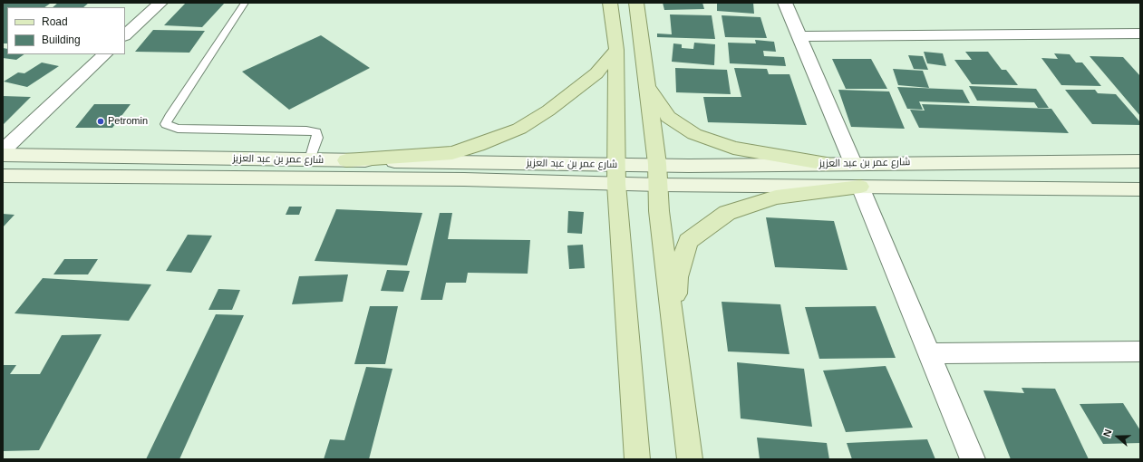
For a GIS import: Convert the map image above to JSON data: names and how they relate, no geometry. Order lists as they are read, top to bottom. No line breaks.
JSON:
{"streets":{"main road":["شارع عمر بن عبد العزيز"]},"places":["Petromin"],"legend":["Road","Building"],"north":"left"}
